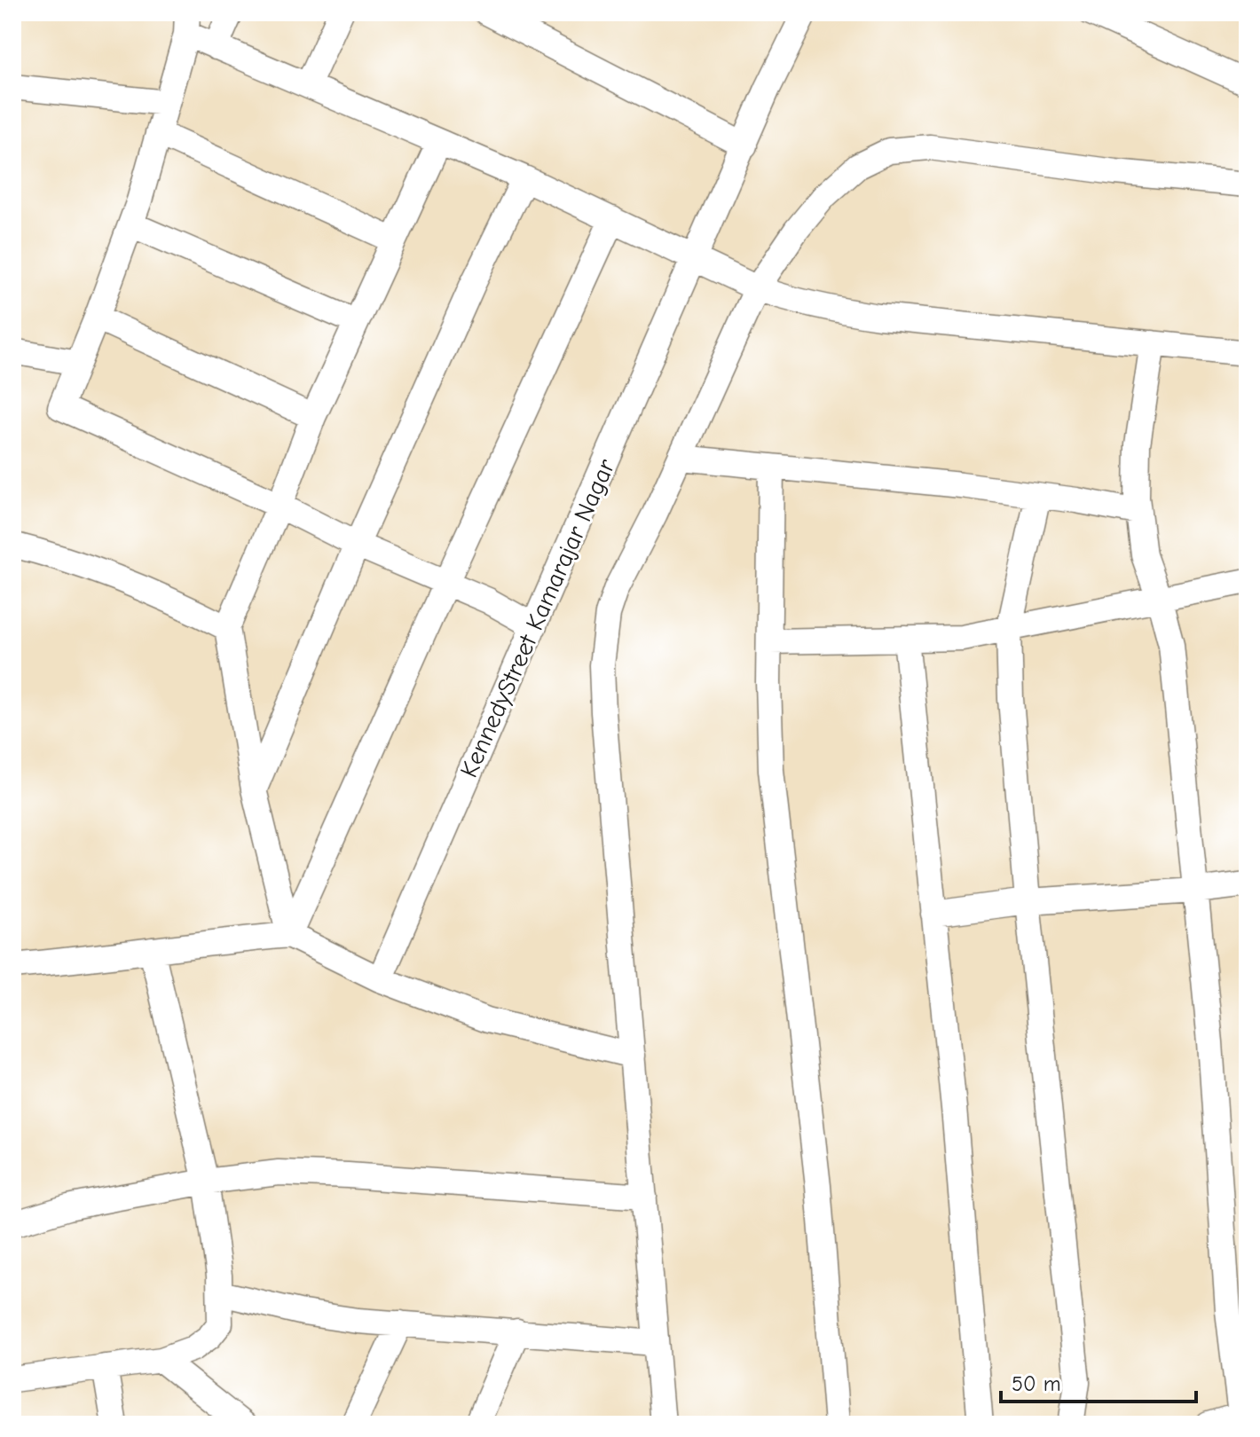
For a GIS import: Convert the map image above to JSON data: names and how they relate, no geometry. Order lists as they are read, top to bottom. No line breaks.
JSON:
{"streets":{"street":["KennedyStreet Kamarajar Nagar"]},"scale_bar":"50 m"}
